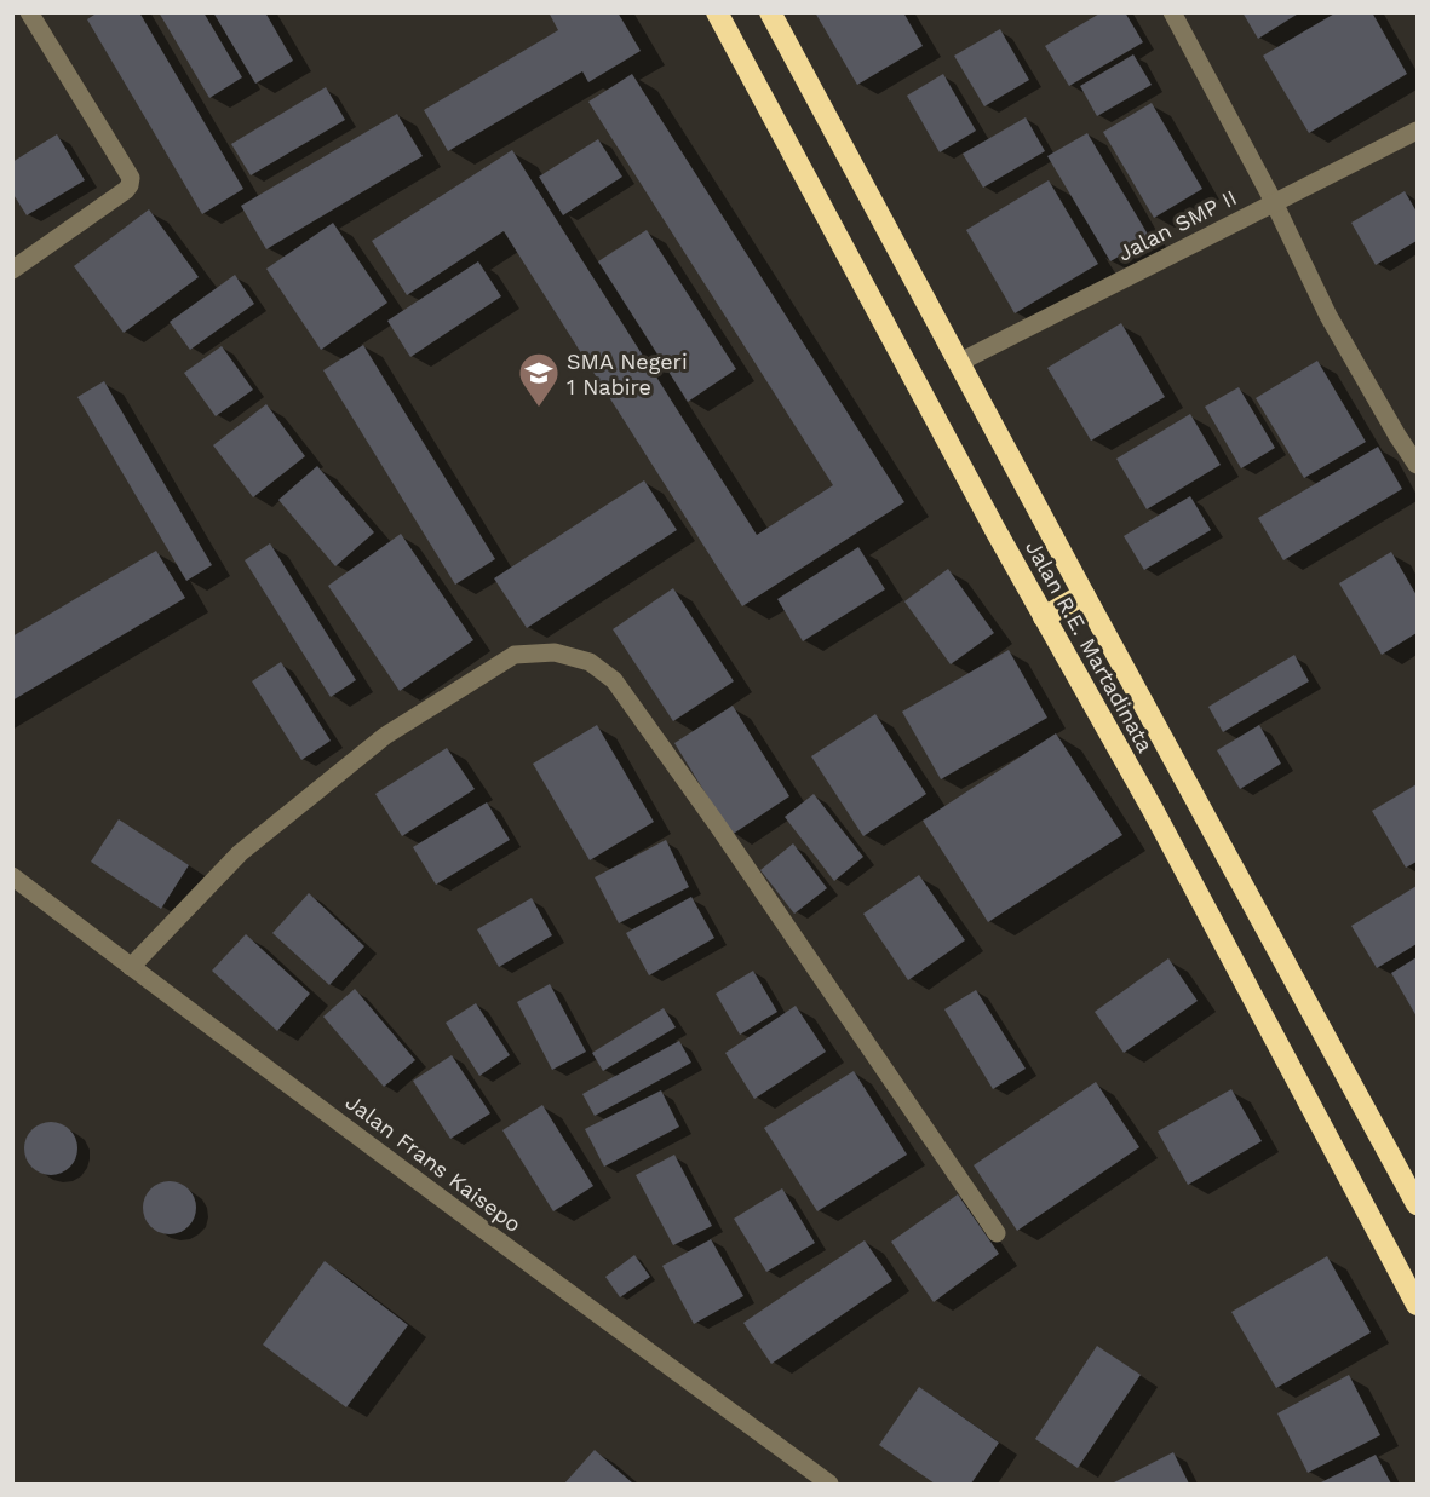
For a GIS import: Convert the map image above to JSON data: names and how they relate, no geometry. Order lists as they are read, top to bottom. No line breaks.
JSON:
{"streets":{"highway":["Jalan R.E. Martadinata"],"street":["Jalan SMP II","Jalan Frans Kaisepo"]},"crossings":[["Jalan SMP II","Jalan R.E. Martadinata"]],"places":{"school or university":["SMA Negeri 1 Nabire"]}}
